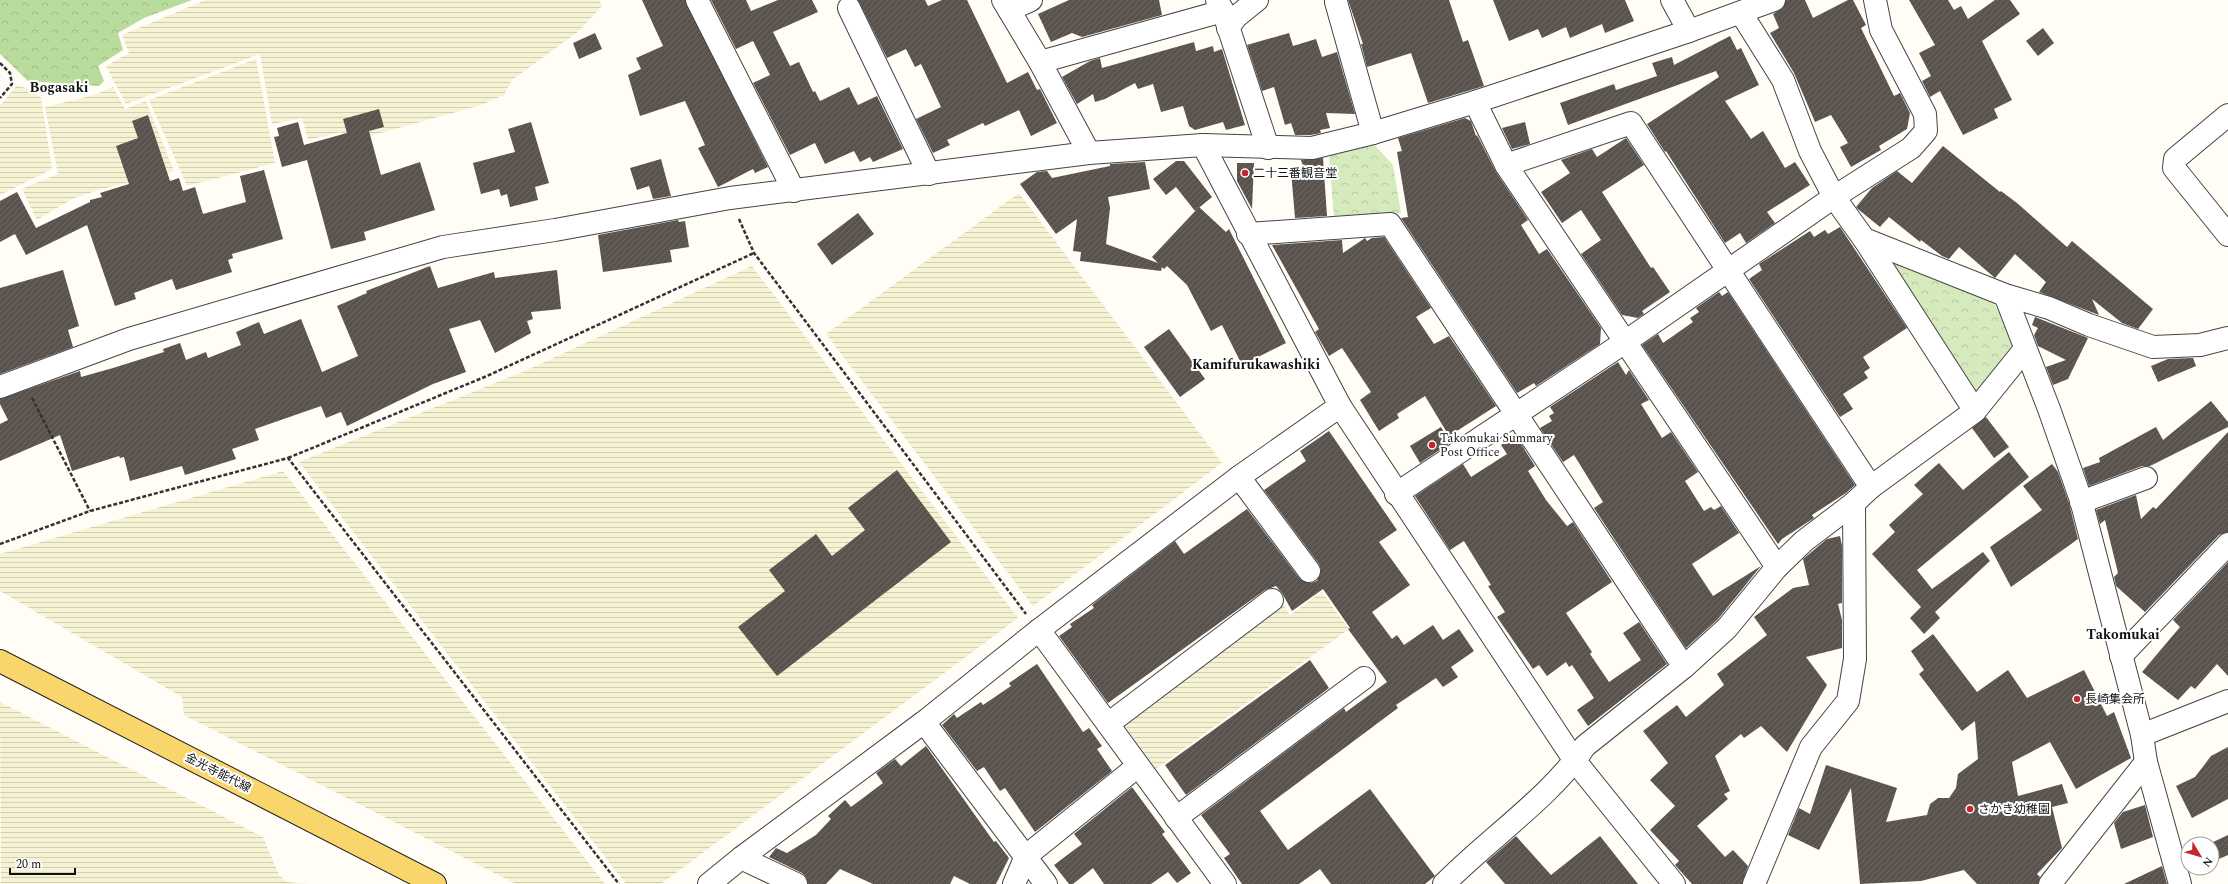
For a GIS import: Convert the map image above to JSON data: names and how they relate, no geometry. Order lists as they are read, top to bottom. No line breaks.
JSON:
{"streets":{"main road":["金光寺能代線"]},"districts":["Bogasaki","Kamifurukawashiki","Takomukai"],"places":["二十三番観音堂","Takomukai Summary Post Office","長崎集会所","さかき幼稚園"],"scale_bar":"20 m","north":"bottom right"}
